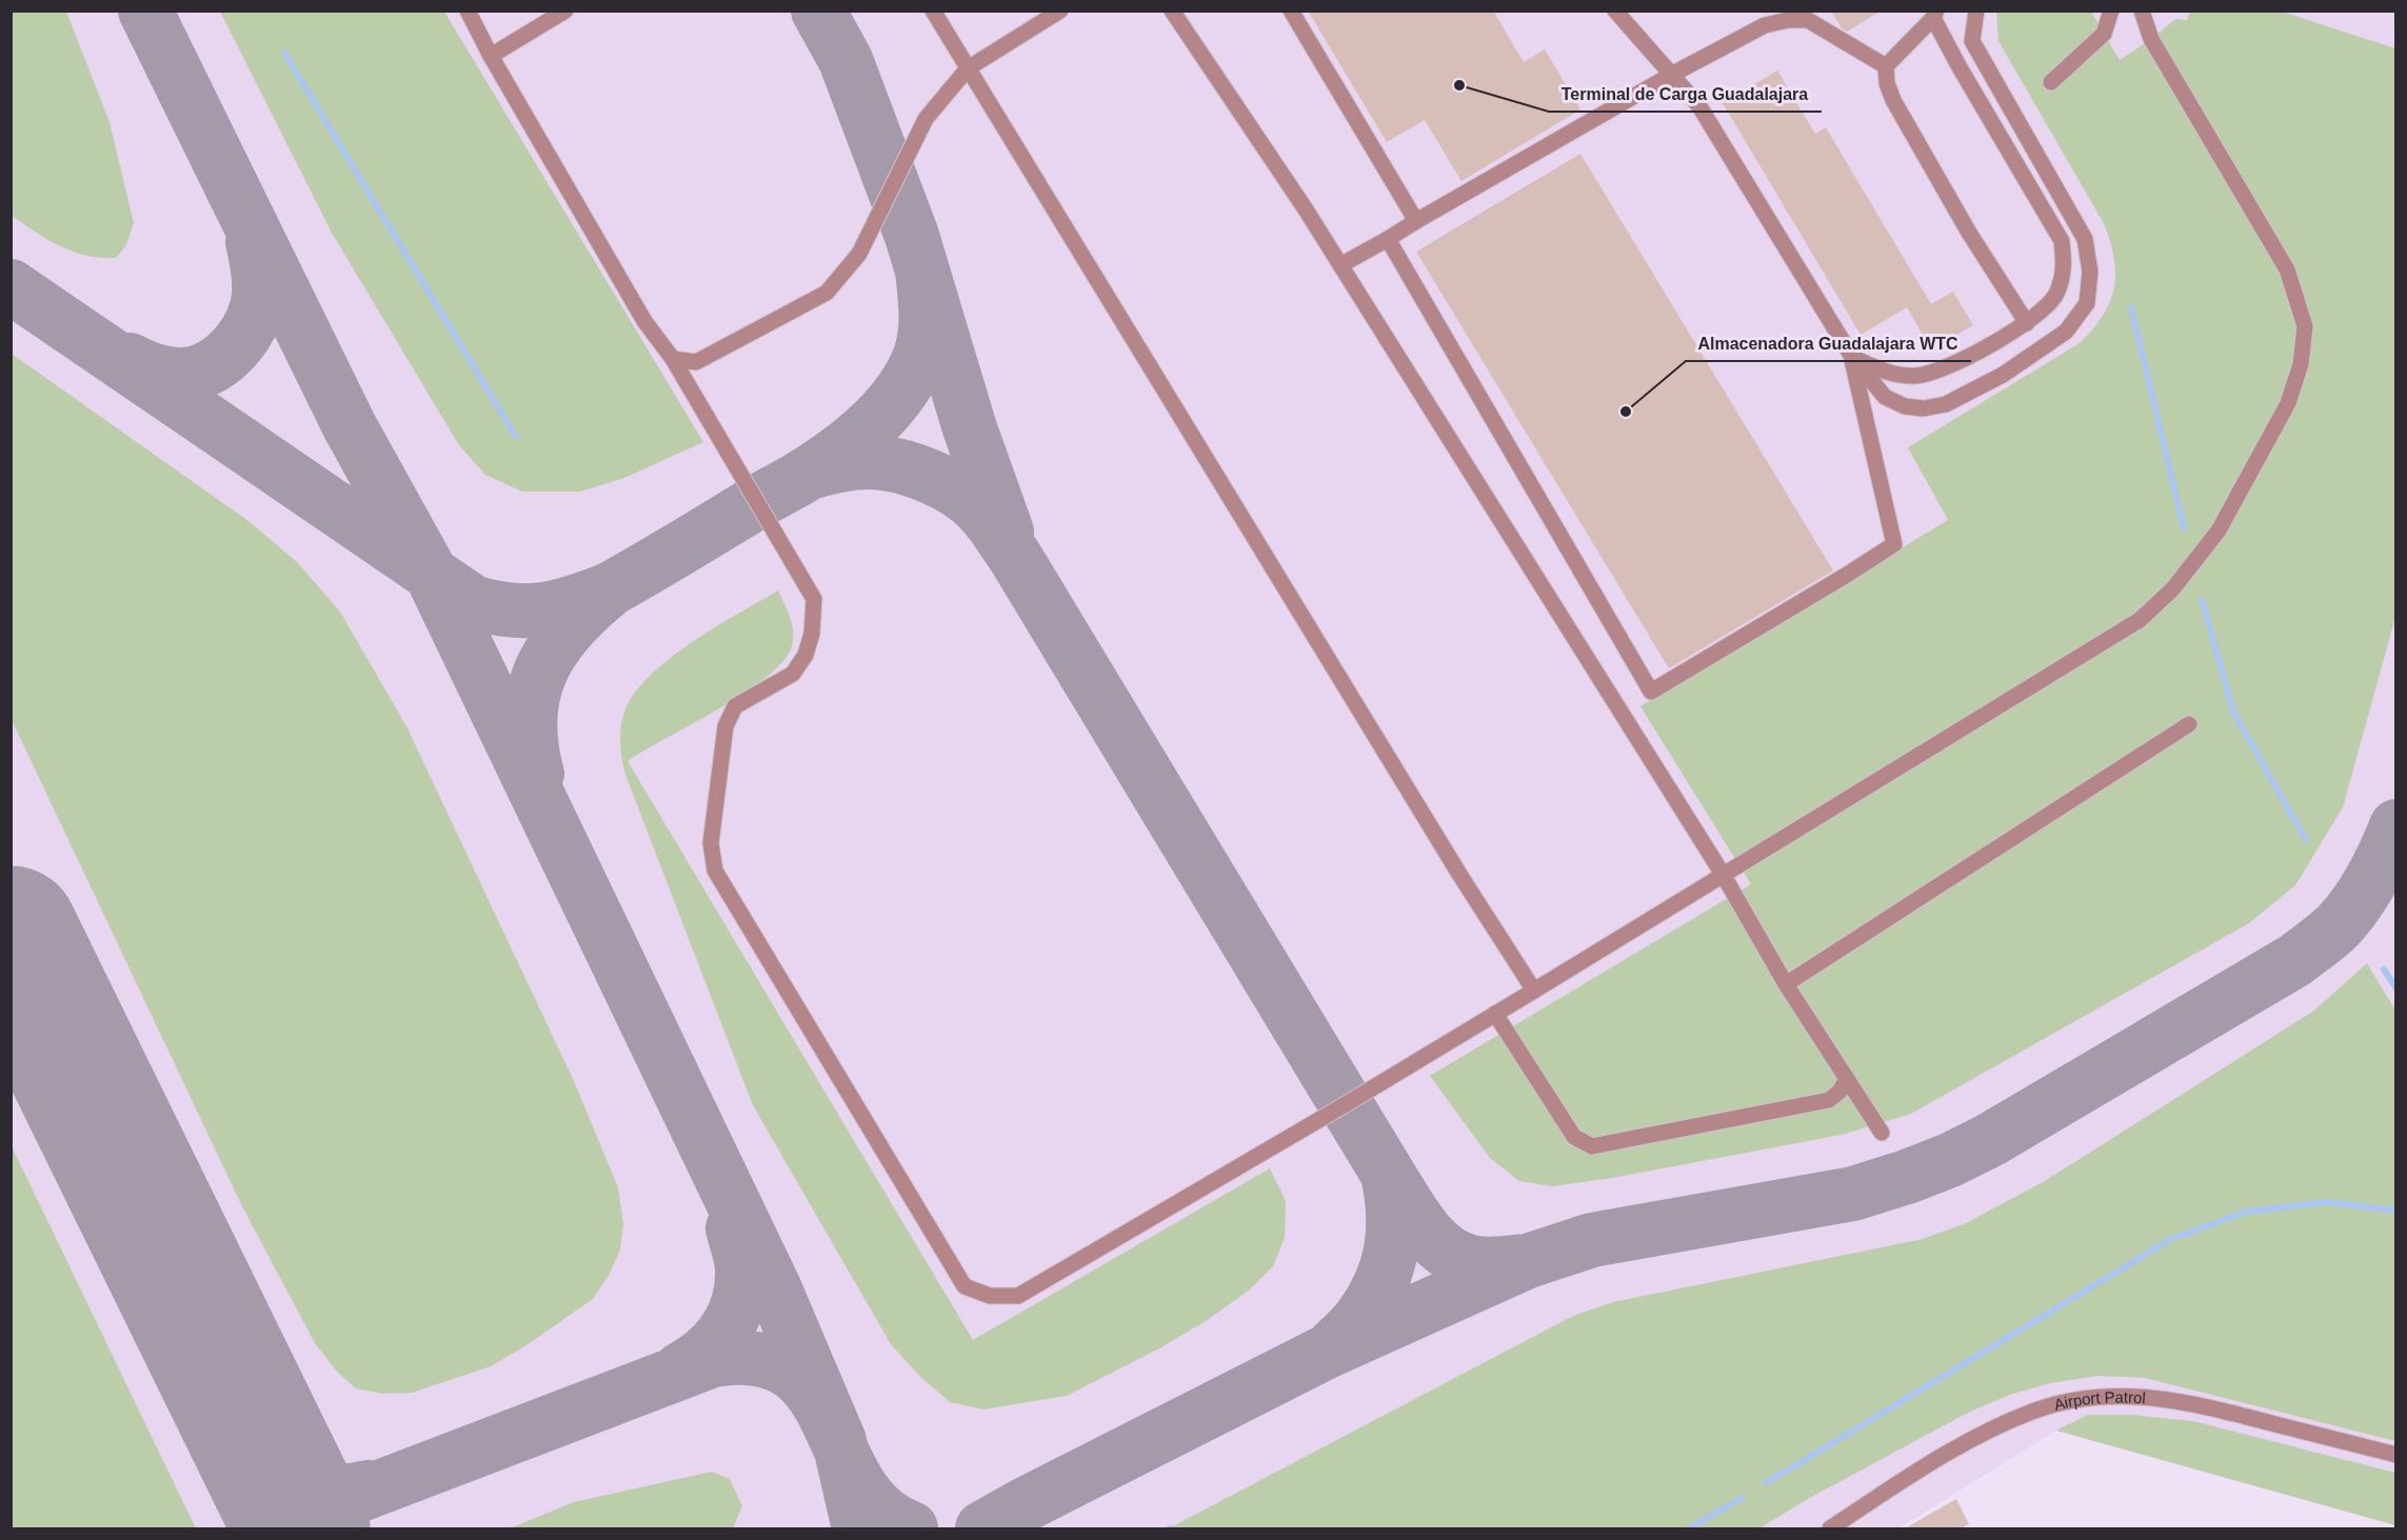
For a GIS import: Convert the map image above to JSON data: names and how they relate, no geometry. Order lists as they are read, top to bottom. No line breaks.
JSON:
{"streets":{"lane":["Airport Patrol"]},"places":["Terminal de Carga Guadalajara","Almacenadora Guadalajara WTC"]}
